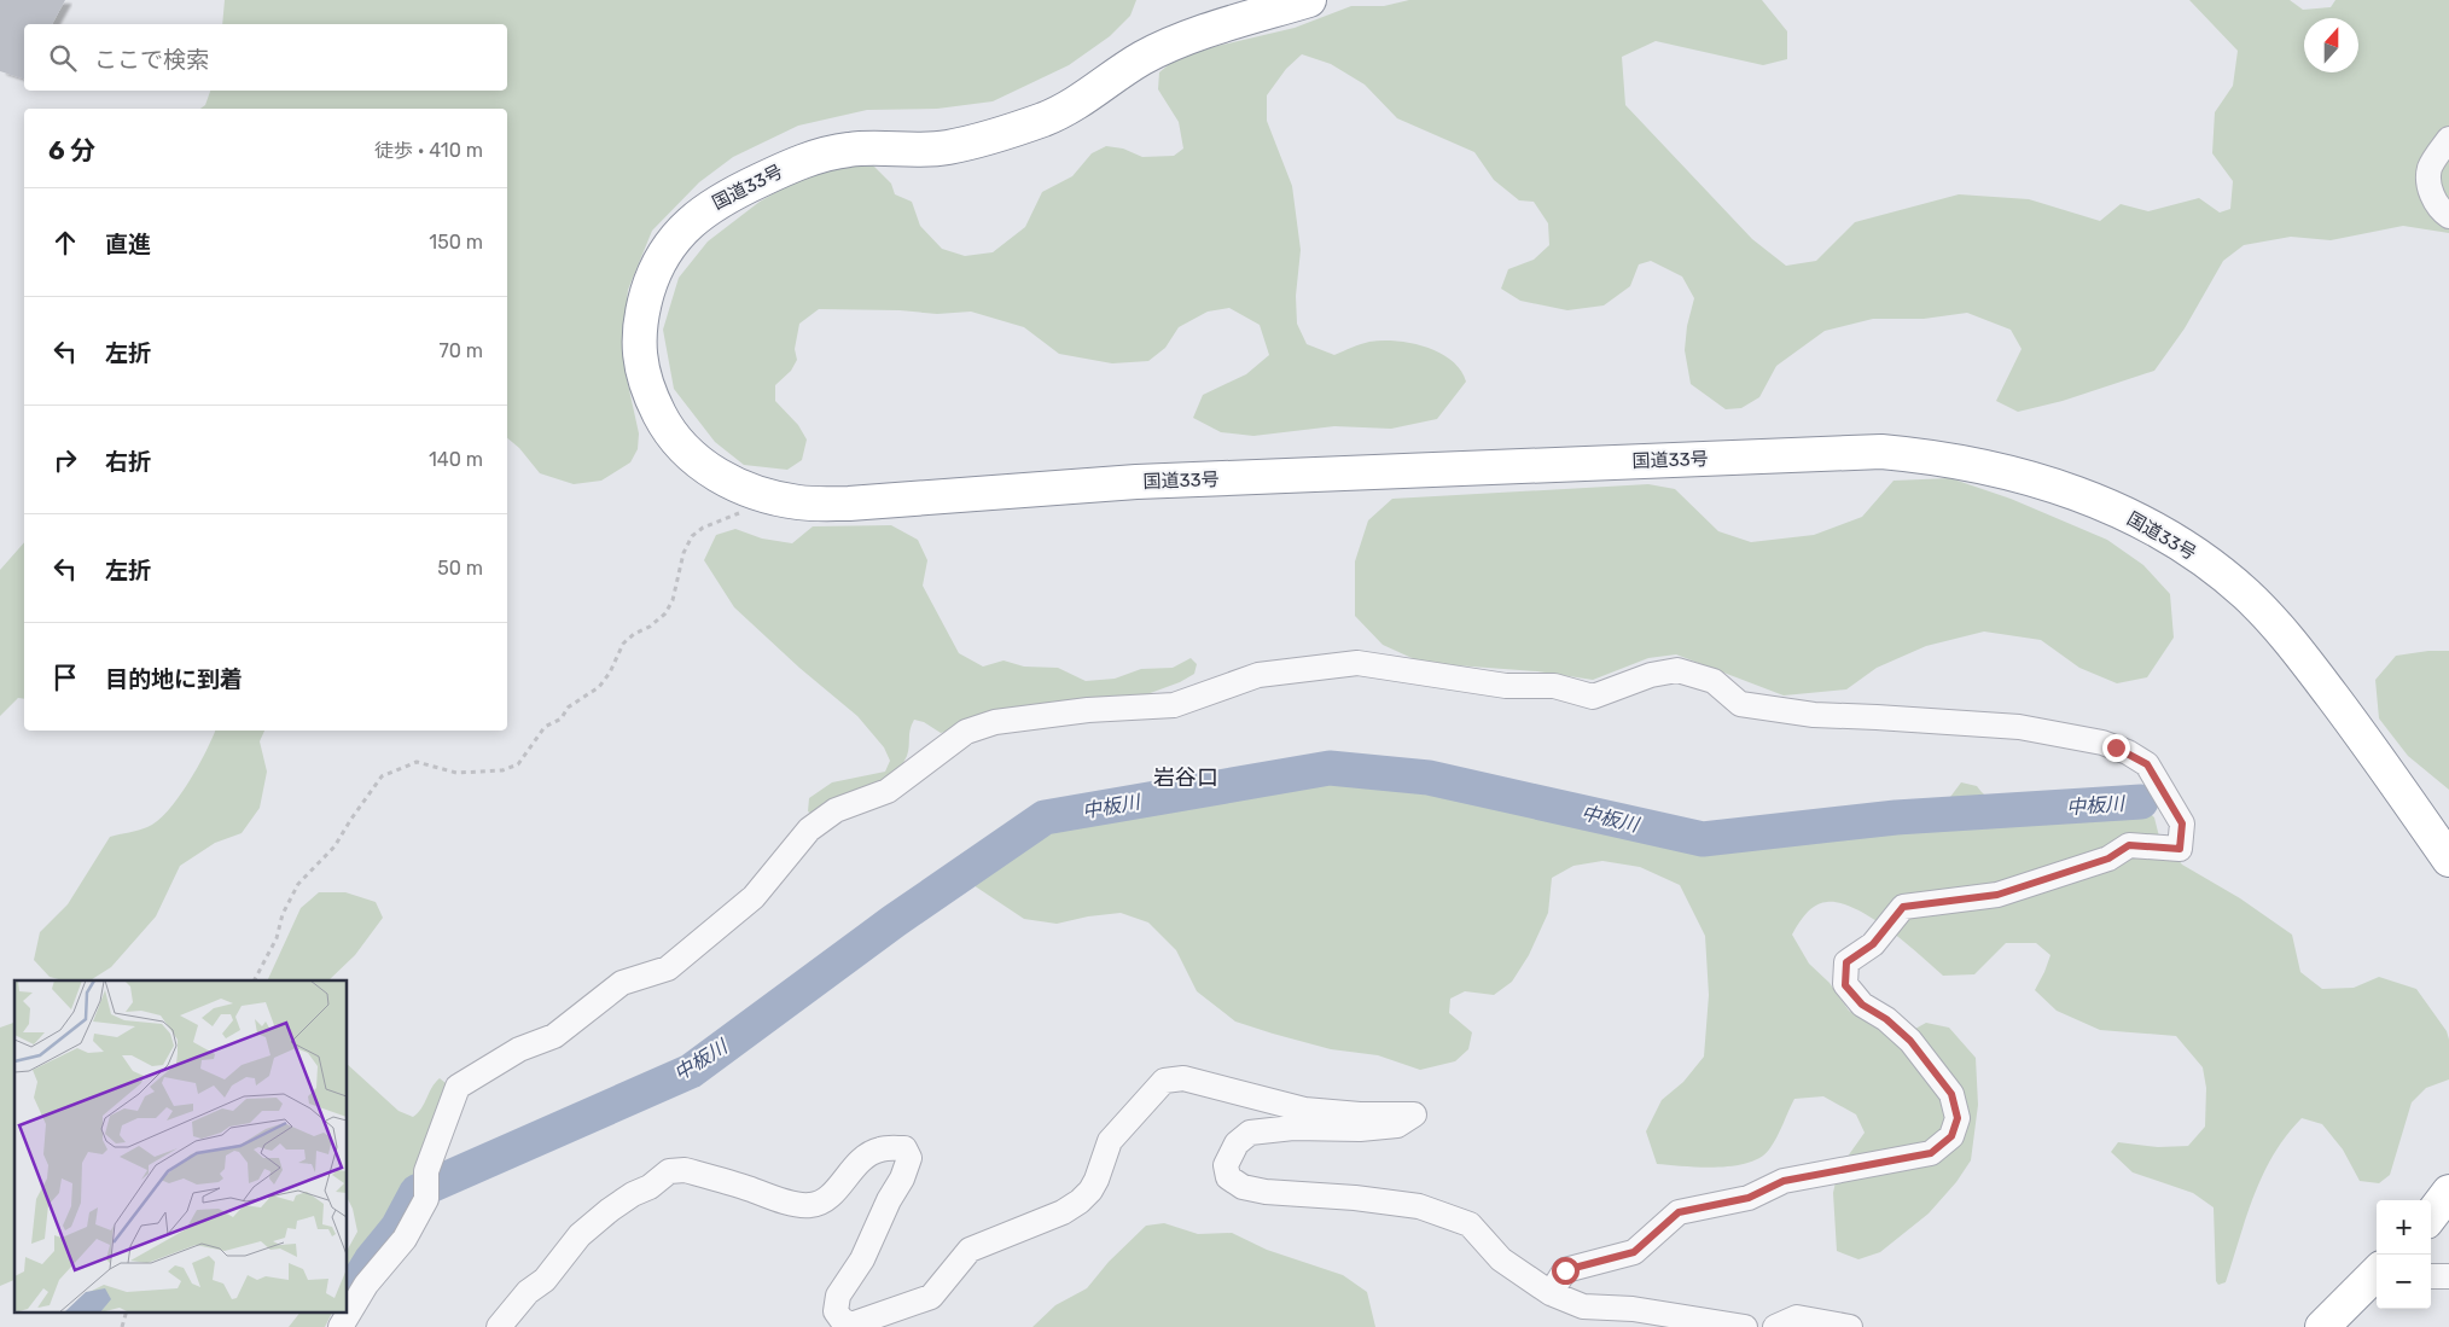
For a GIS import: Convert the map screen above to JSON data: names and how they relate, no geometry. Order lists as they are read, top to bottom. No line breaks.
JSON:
{"streets":{"highway":["国道33号"]},"districts":["岩谷口"],"water":["中板川"],"north":"top","page":{"search":"ここで検索","heading":["6 分","徒歩 · 410 m"],"list":[["直進","150 m"],["左折","70 m"],["右折","140 m"],["左折","50 m"],"目的地に到着"],"map_buttons":["+","−"]}}
